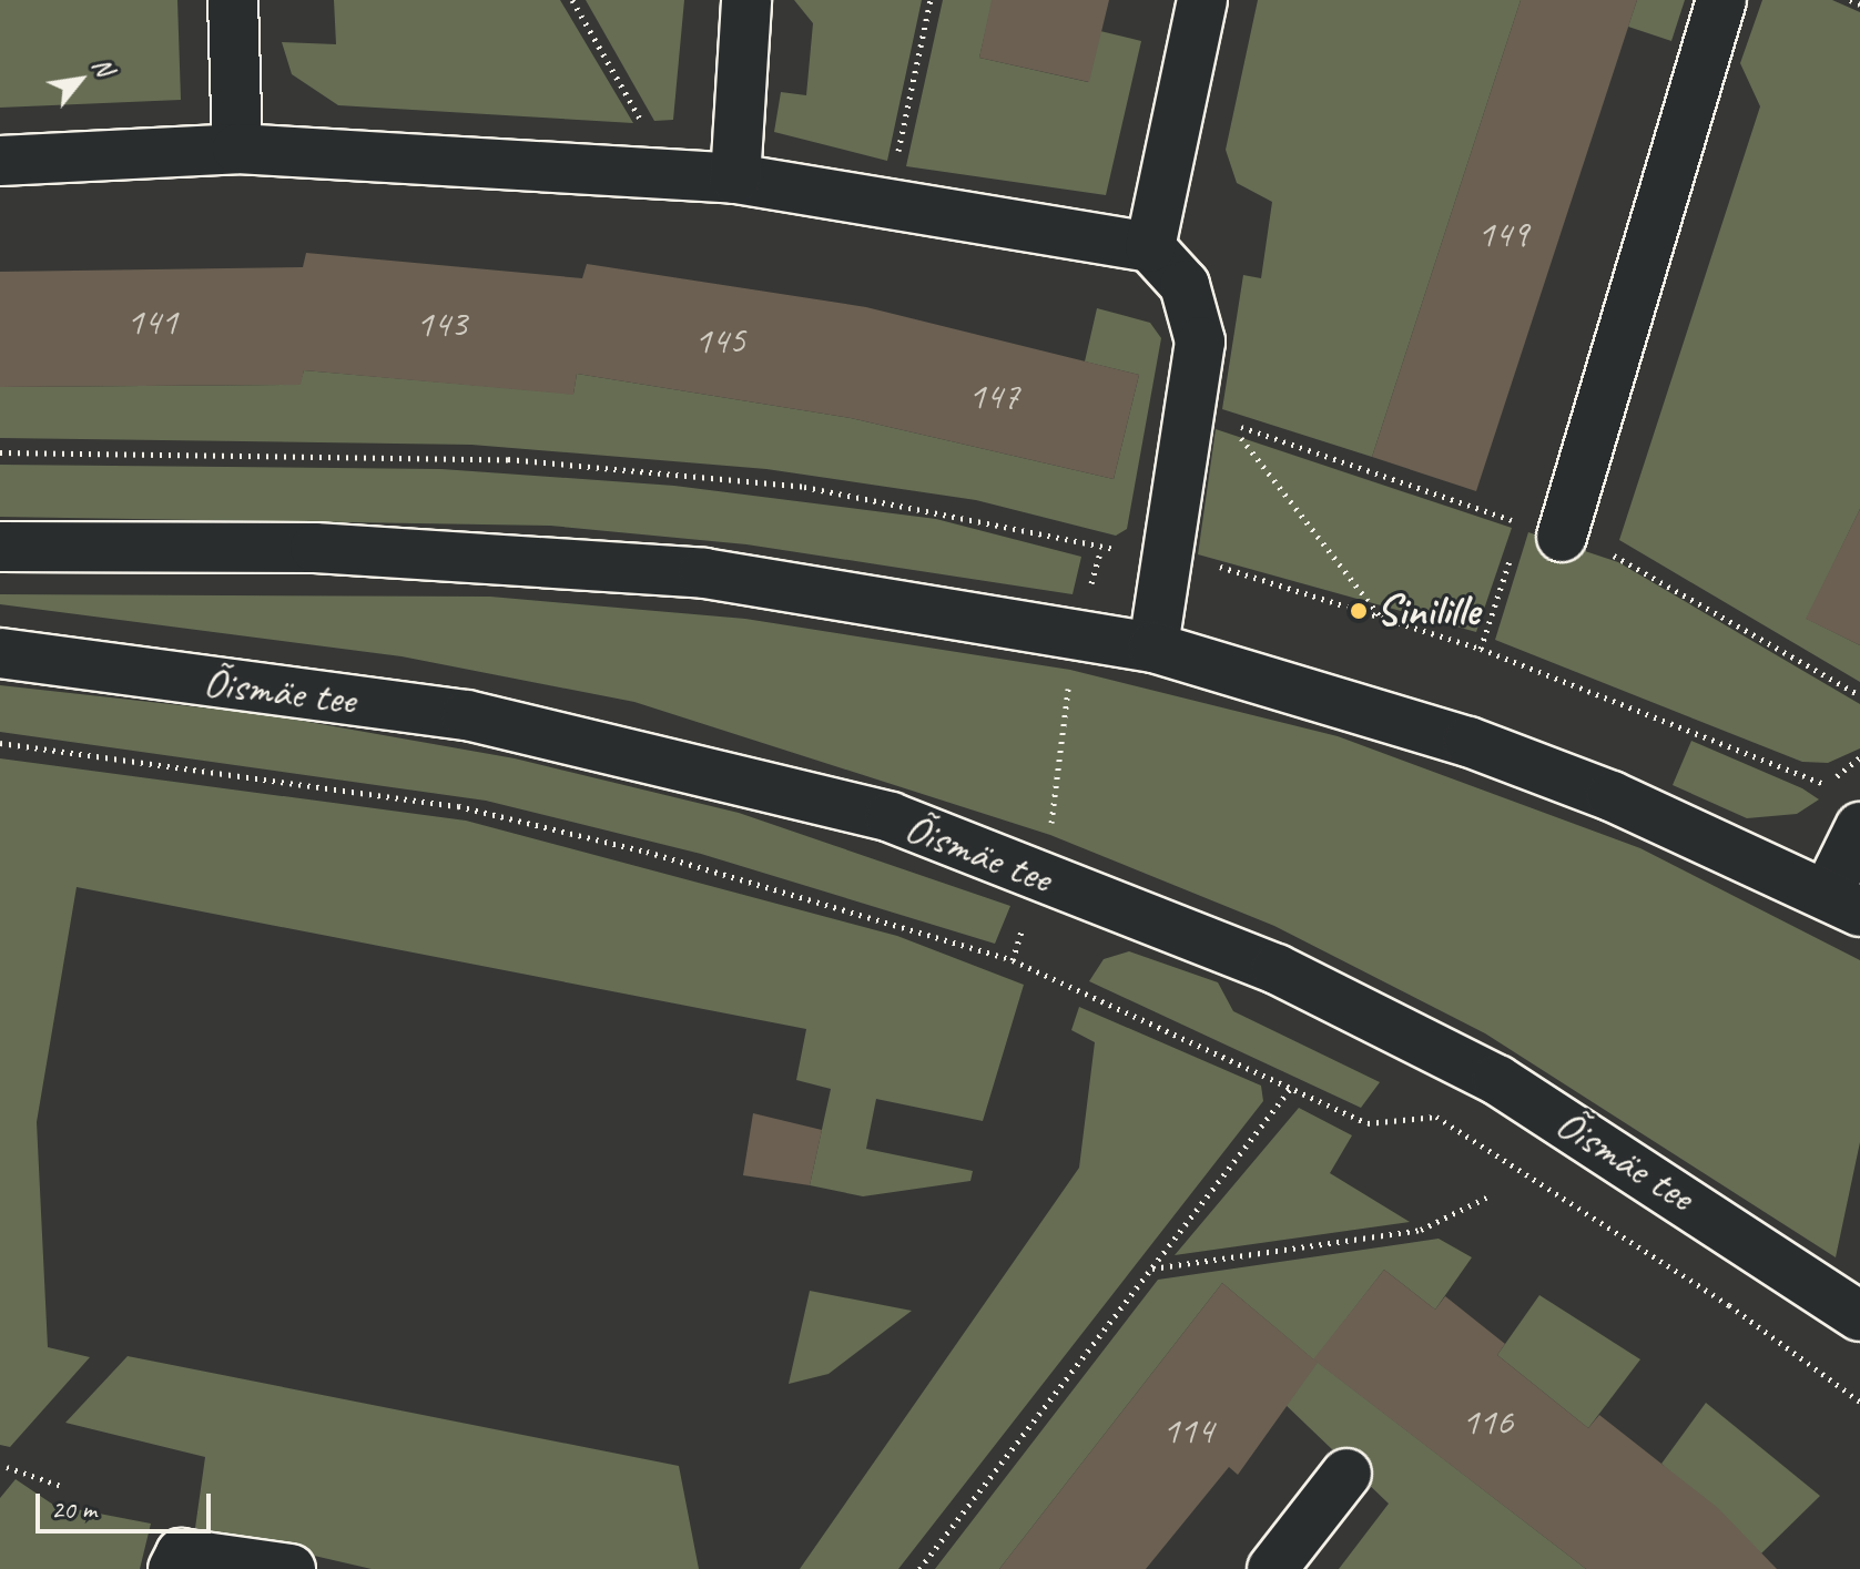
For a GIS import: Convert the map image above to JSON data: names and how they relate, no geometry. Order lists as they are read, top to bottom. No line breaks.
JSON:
{"streets":{"main road":["Õismäe tee"]},"places":["Sinilille"],"house_numbers":["149","141","143","145","147","116","114"],"scale_bar":"20 m","north":"top right"}
